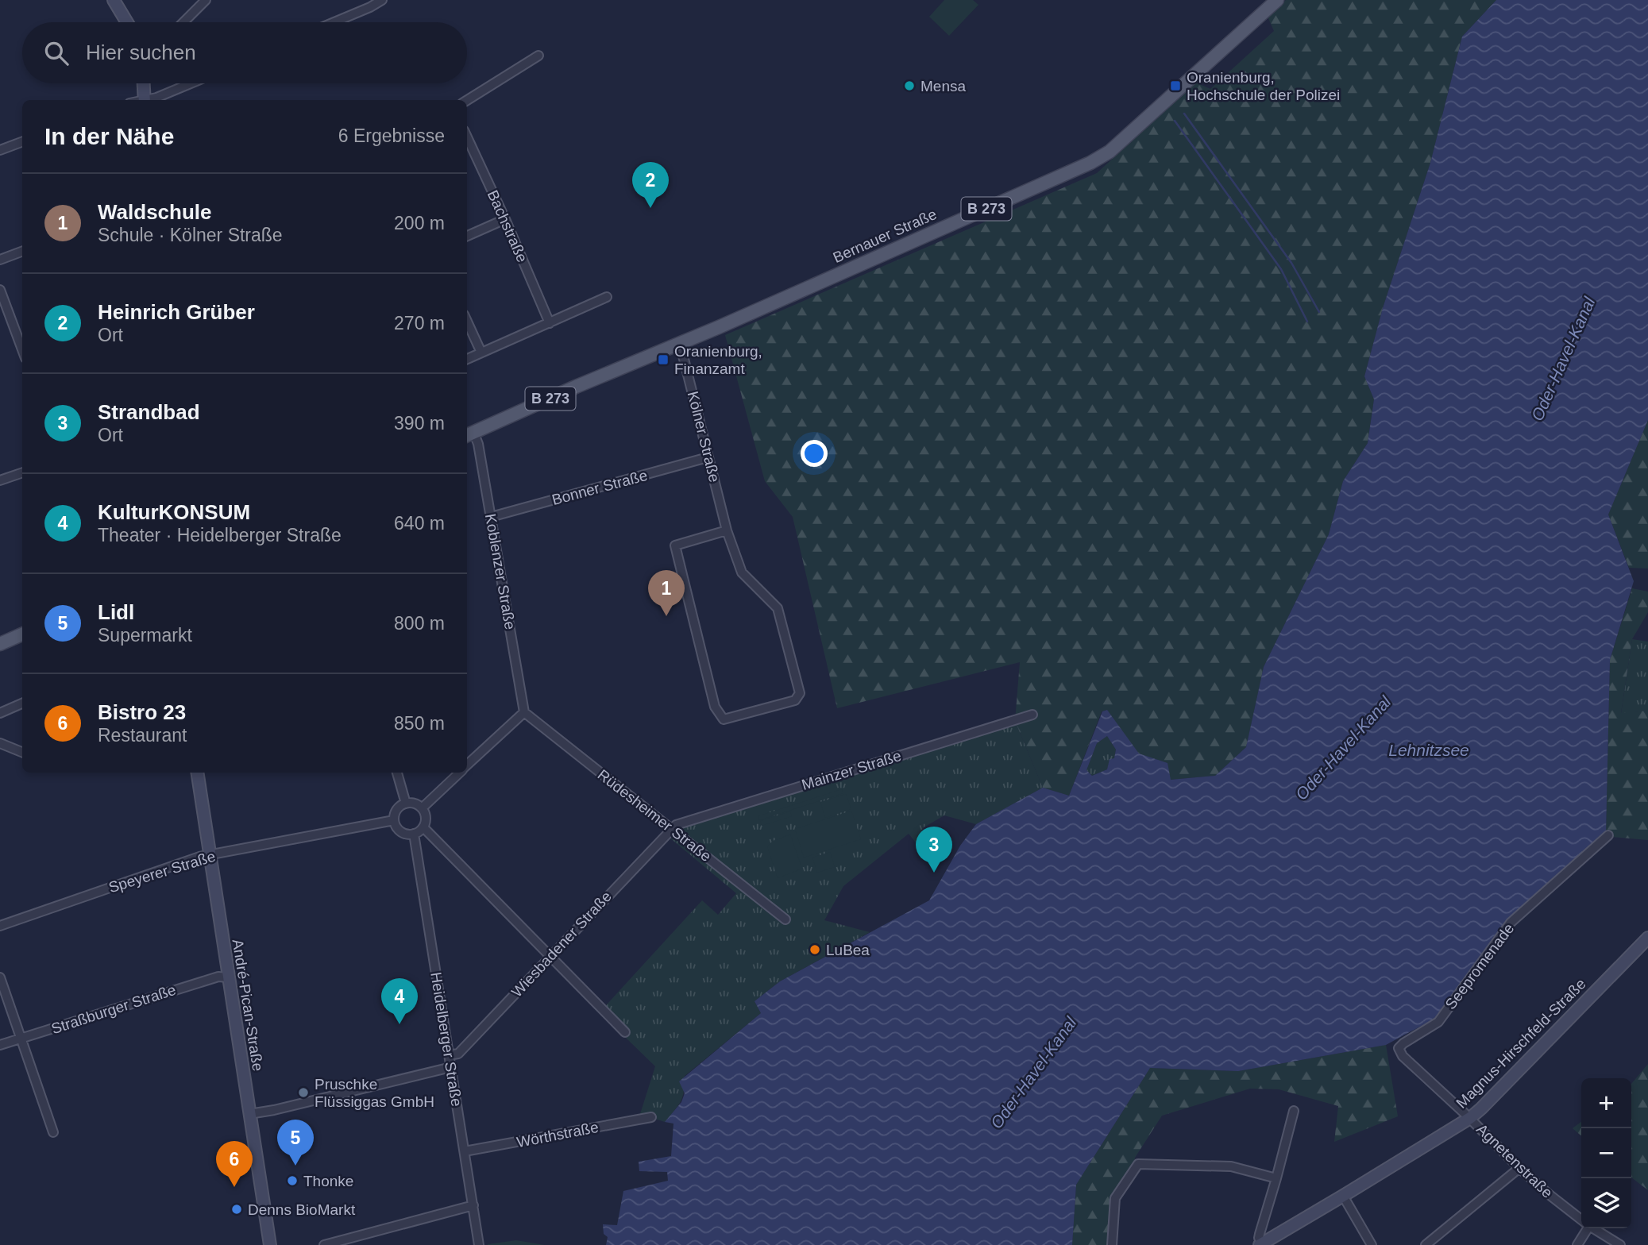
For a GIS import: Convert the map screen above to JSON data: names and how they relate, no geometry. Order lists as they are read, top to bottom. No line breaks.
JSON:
{"streets":{"main road":["B 273","Bernauer Straße"],"street":["Bachstraße","Kölner Straße","Bonner Straße","Koblenzer Straße","Mainzer Straße","Rüdesheimer Straße","Speyerer Straße","Wiesbadener Straße","Seepromenade","André-Pican-Straße","Straßburger Straße","Heidelberger Straße","Magnus-Hirschfeld-Straße","Wörthstraße","Agnetenstraße"]},"crossings":[["Bernauer Straße","Kölner Straße"],["Bernauer Straße","Koblenzer Straße"],["Kölner Straße","Bonner Straße"],["Bonner Straße","Koblenzer Straße"],["Koblenzer Straße","Rüdesheimer Straße"],["Mainzer Straße","Rüdesheimer Straße"],["Mainzer Straße","Wiesbadener Straße"],["Rüdesheimer Straße","Wiesbadener Straße"],["Speyerer Straße","André-Pican-Straße"],["Speyerer Straße","Heidelberger Straße"],["Wiesbadener Straße","Heidelberger Straße"],["Seepromenade","Agnetenstraße"],["André-Pican-Straße","Straßburger Straße"],["Heidelberger Straße","Wörthstraße"],["Magnus-Hirschfeld-Straße","Agnetenstraße"]],"water":["Oder-Havel-Kanal","Lehnitzsee"],"places":{"other":["Mensa","LuBea","Pruschke Flüssiggas GmbH","Thonke","Denns BioMarkt"],"transit":["Oranienburg, Hochschule der Polizei","Oranienburg, Finanzamt"]},"page":{"search":"Hier suchen","heading":["In der Nähe","6 Ergebnisse"],"pins":["2","1","3","4","5","6"],"list":[{"mark":"1","name":"Waldschule","note":"Schule · Kölner Straße","value":"200 m"},{"mark":"2","name":"Heinrich Grüber","note":"Ort","value":"270 m"},{"mark":"3","name":"Strandbad","note":"Ort","value":"390 m"},{"mark":"4","name":"KulturKONSUM","note":"Theater · Heidelberger Straße","value":"640 m"},{"mark":"5","name":"Lidl","note":"Supermarkt","value":"800 m"},{"mark":"6","name":"Bistro 23","note":"Restaurant","value":"850 m"}],"map_buttons":["+","−"]}}
